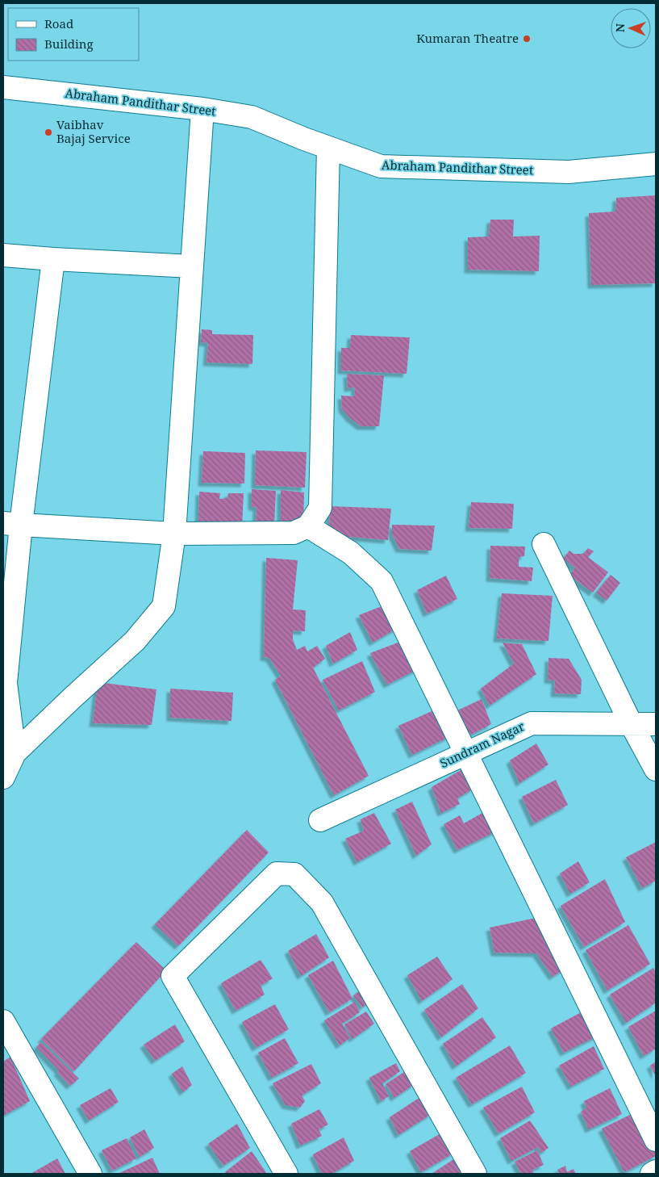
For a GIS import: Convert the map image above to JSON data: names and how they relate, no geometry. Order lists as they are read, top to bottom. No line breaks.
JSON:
{"streets":{"street":["Abraham Pandithar Street","Sundram Nagar"]},"places":["Kumaran Theatre","Vaibhav Bajaj Service"],"legend":["Road","Building"],"north":"left"}
